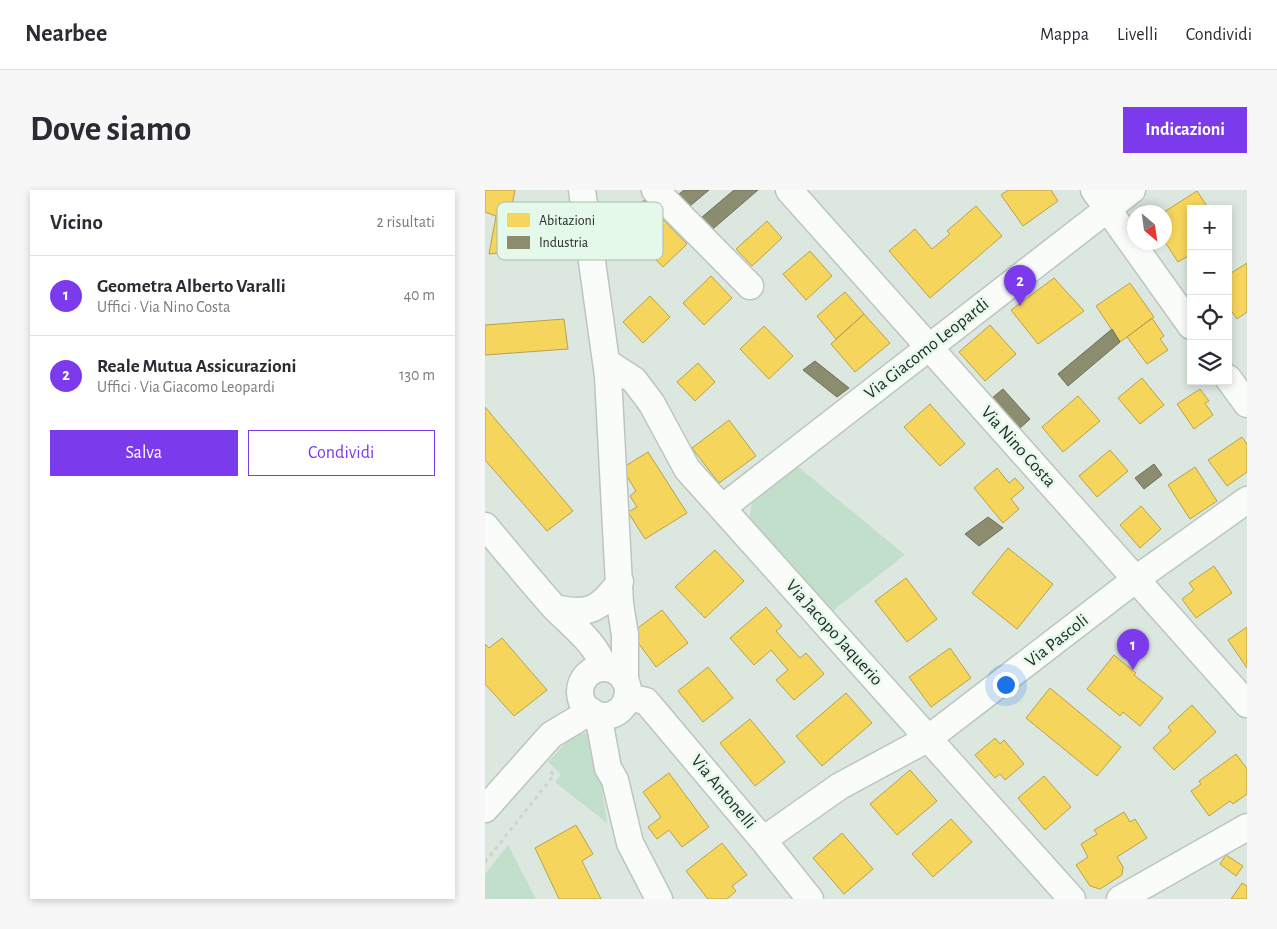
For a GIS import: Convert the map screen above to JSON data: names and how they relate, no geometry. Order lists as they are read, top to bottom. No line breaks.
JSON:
{"streets":{"street":["Via Giacomo Leopardi","Via Nino Costa","Via Jacopo Jaquerio","Via Pascoli","Via Antonelli"]},"crossings":[["Via Giacomo Leopardi","Via Nino Costa"],["Via Giacomo Leopardi","Via Jacopo Jaquerio"],["Via Nino Costa","Via Pascoli"],["Via Jacopo Jaquerio","Via Pascoli"],["Via Pascoli","Via Antonelli"]],"legend":["Abitazioni","Industria"],"north":"bottom right","page":{"header":"Nearbee","nav":["Mappa","Livelli","Condividi"],"buttons":["Indicazioni",["Salva","Condividi"]],"title":"Dove siamo","heading":["Vicino","2 risultati"],"map_buttons":["+","−"],"list":[{"mark":"1","name":"Geometra Alberto Varalli","note":"Uffici · Via Nino Costa","value":"40 m"},{"mark":"2","name":"Reale Mutua Assicurazioni","note":"Uffici · Via Giacomo Leopardi","value":"130 m"}],"pins":["2","1"]}}
